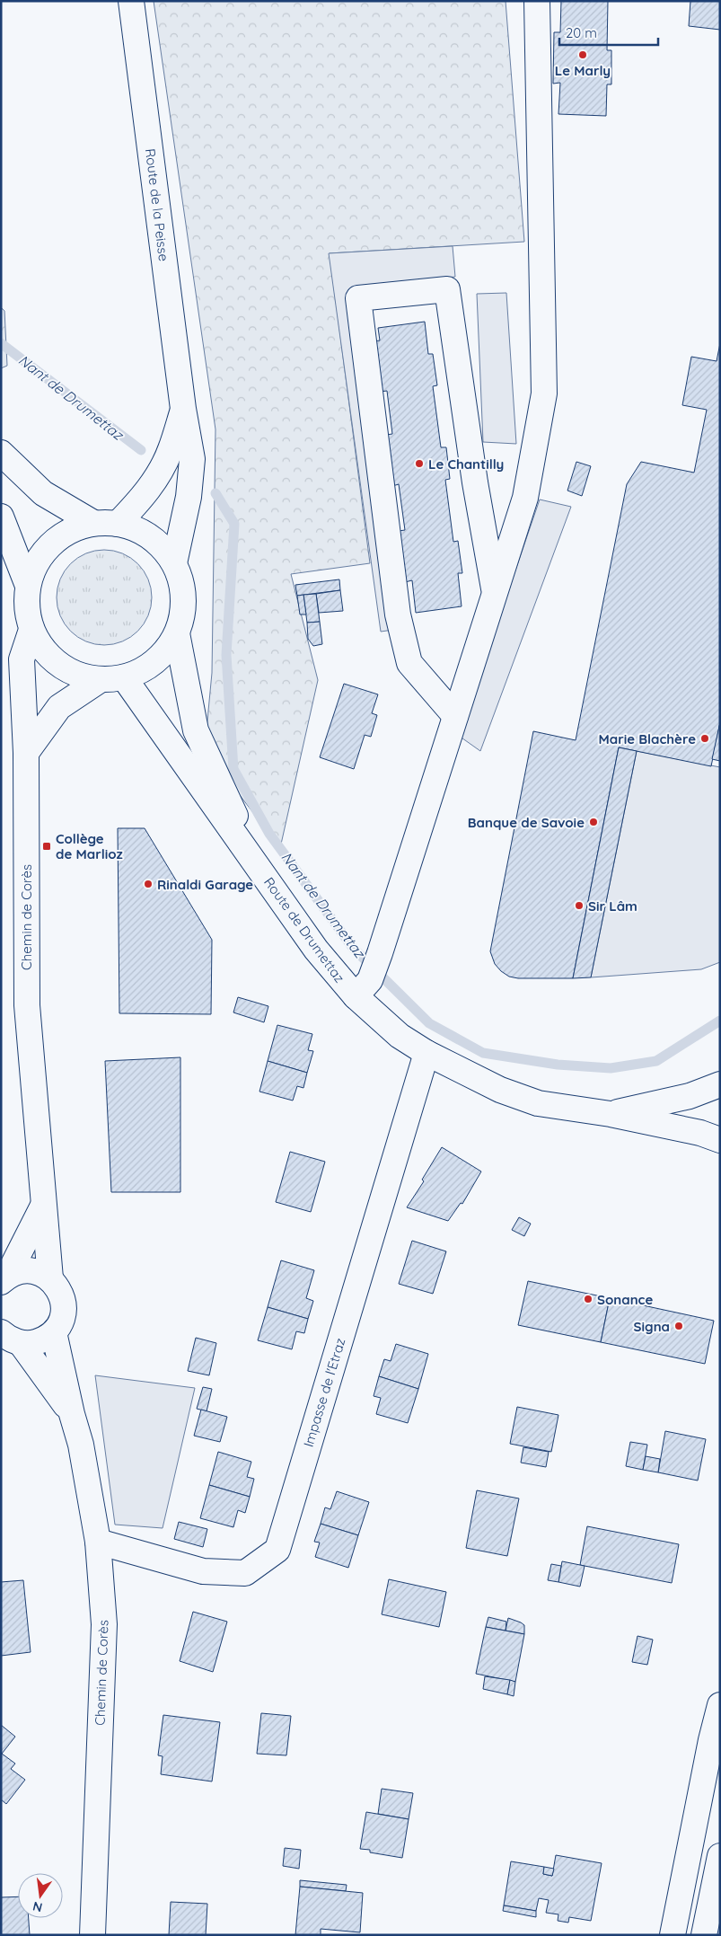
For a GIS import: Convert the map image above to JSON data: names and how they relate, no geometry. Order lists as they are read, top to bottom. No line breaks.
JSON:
{"streets":{"street":["Route de la Peisse","Chemin de Corès","Route de Drumettaz","Impasse de l'Etraz"]},"crossings":[["Route de la Peisse","Chemin de Corès"],["Route de la Peisse","Route de Drumettaz"],["Chemin de Corès","Route de Drumettaz"],["Chemin de Corès","Impasse de l'Etraz"],["Route de Drumettaz","Impasse de l'Etraz"]],"water":["Nant de Drumettaz"],"places":{"other":["Le Marly","Le Chantilly","Marie Blachère","Banque de Savoie","Rinaldi Garage","Sir Lâm","Sonance","Signa"],"transit":["Collège de Marlioz"]},"scale_bar":"20 m","north":"bottom"}
